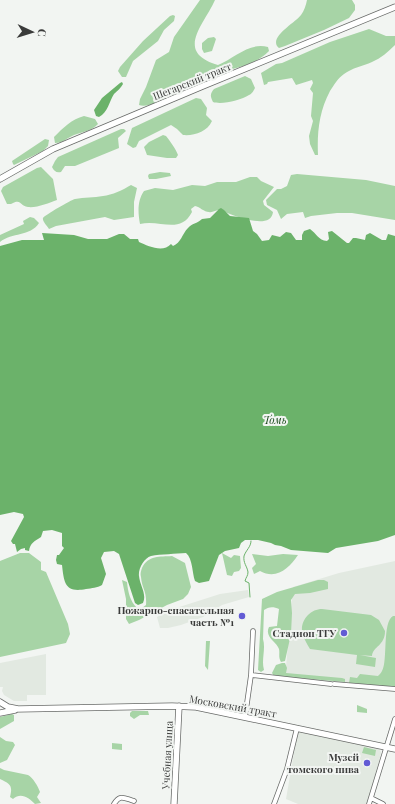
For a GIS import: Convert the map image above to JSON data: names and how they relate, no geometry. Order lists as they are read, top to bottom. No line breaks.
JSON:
{"streets":{"main road":["Шегарский тракт","Московский тракт","Учебная улица"]},"crossings":[["Московский тракт","Учебная улица"]],"water":["Томь"],"places":["Пожарно-спасательная часть №1","Стадион ТГУ","Музей томского пива"],"north":"right"}
